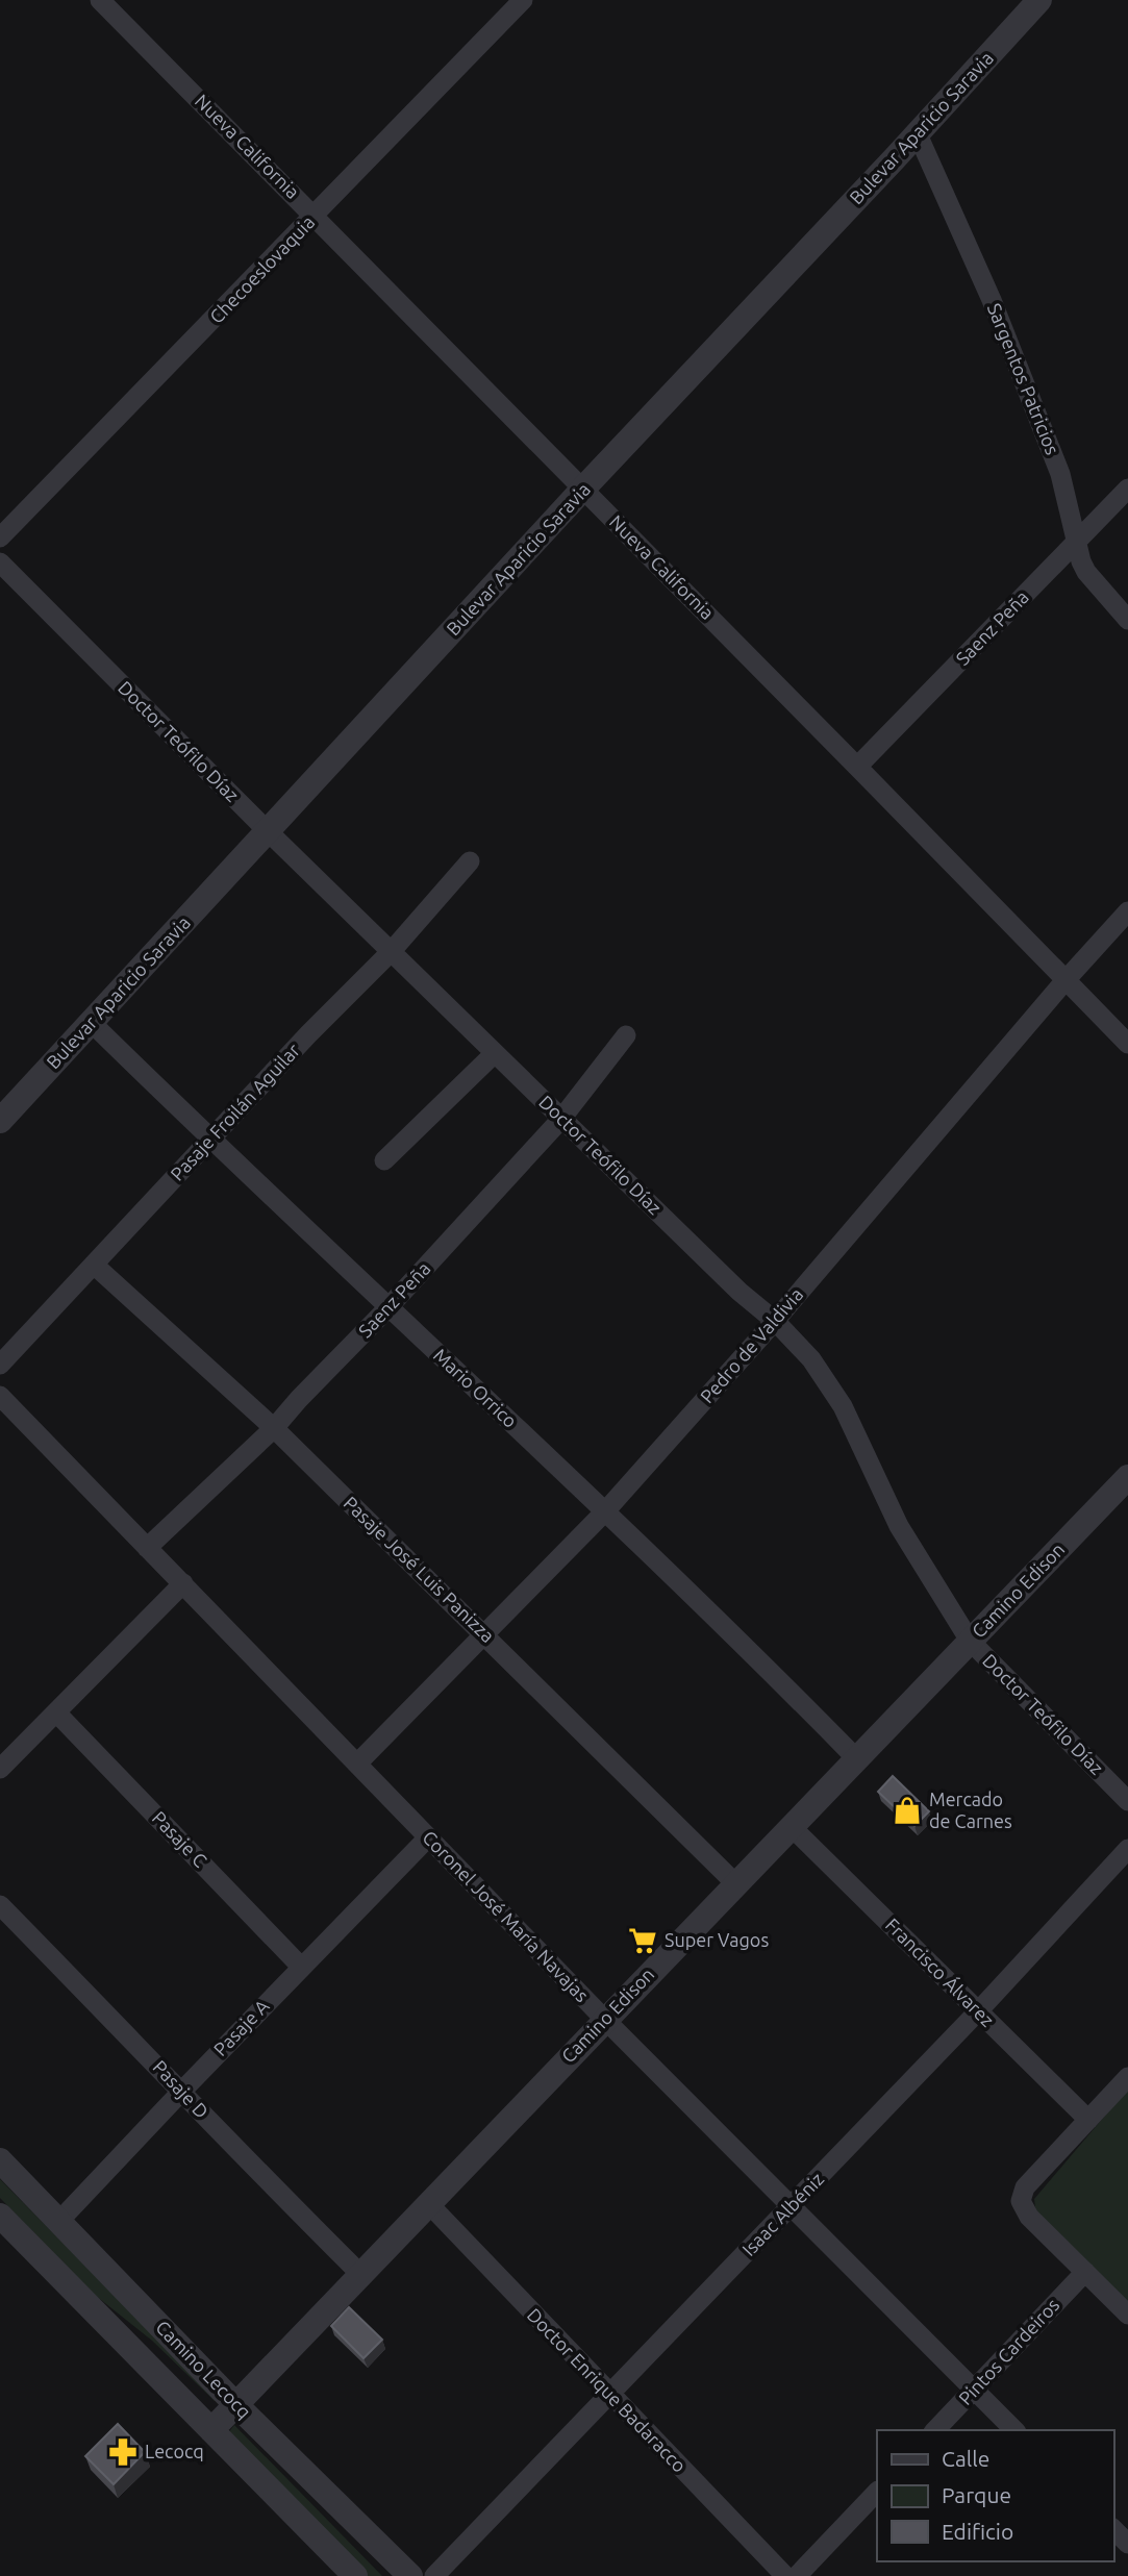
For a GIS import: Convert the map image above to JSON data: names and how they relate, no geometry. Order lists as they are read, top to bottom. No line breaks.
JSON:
{"streets":{"street":["Bulevar Aparicio Saravia","Nueva California","Checoeslovaquia","Sargentos Patricios","Saenz Peña","Doctor Teófilo Díaz","Pasaje Froilán Aguilar","Pedro de Valdivia","Mario Orrico","Pasaje José Luis Panizza","Camino Edison","Pasaje C","Coronel José María Navajas","Francisco Álvarez","Pasaje A","Pasaje D","Isaac Albéniz","Pintos Cardeiros","Camino Lecocq","Doctor Enrique Badaracco"]},"crossings":[["Bulevar Aparicio Saravia","Nueva California"],["Bulevar Aparicio Saravia","Sargentos Patricios"],["Bulevar Aparicio Saravia","Doctor Teófilo Díaz"],["Bulevar Aparicio Saravia","Mario Orrico"],["Nueva California","Checoeslovaquia"],["Nueva California","Saenz Peña"],["Nueva California","Pedro de Valdivia"],["Sargentos Patricios","Saenz Peña"],["Saenz Peña","Doctor Teófilo Díaz"],["Saenz Peña","Mario Orrico"],["Saenz Peña","Pasaje José Luis Panizza"],["Saenz Peña","Coronel José María Navajas"],["Doctor Teófilo Díaz","Pasaje Froilán Aguilar"],["Doctor Teófilo Díaz","Pedro de Valdivia"],["Doctor Teófilo Díaz","Camino Edison"],["Pasaje Froilán Aguilar","Mario Orrico"],["Pasaje Froilán Aguilar","Pasaje José Luis Panizza"],["Pedro de Valdivia","Mario Orrico"],["Pedro de Valdivia","Pasaje José Luis Panizza"],["Pedro de Valdivia","Coronel José María Navajas"],["Mario Orrico","Camino Edison"],["Pasaje José Luis Panizza","Camino Edison"],["Camino Edison","Coronel José María Navajas"],["Camino Edison","Francisco Álvarez"],["Camino Edison","Pasaje D"],["Camino Edison","Camino Lecocq"],["Camino Edison","Doctor Enrique Badaracco"],["Pasaje C","Pasaje A"],["Coronel José María Navajas","Pasaje A"],["Coronel José María Navajas","Isaac Albéniz"],["Coronel José María Navajas","Pintos Cardeiros"],["Francisco Álvarez","Isaac Albéniz"],["Pasaje A","Pasaje D"],["Pasaje A","Camino Lecocq"],["Isaac Albéniz","Doctor Enrique Badaracco"]],"places":{"shop":["Mercado de Carnes"],"supermarket":["Super Vagos"],"pharmacy":["Lecocq"]},"legend":["Calle","Parque","Edificio"]}
